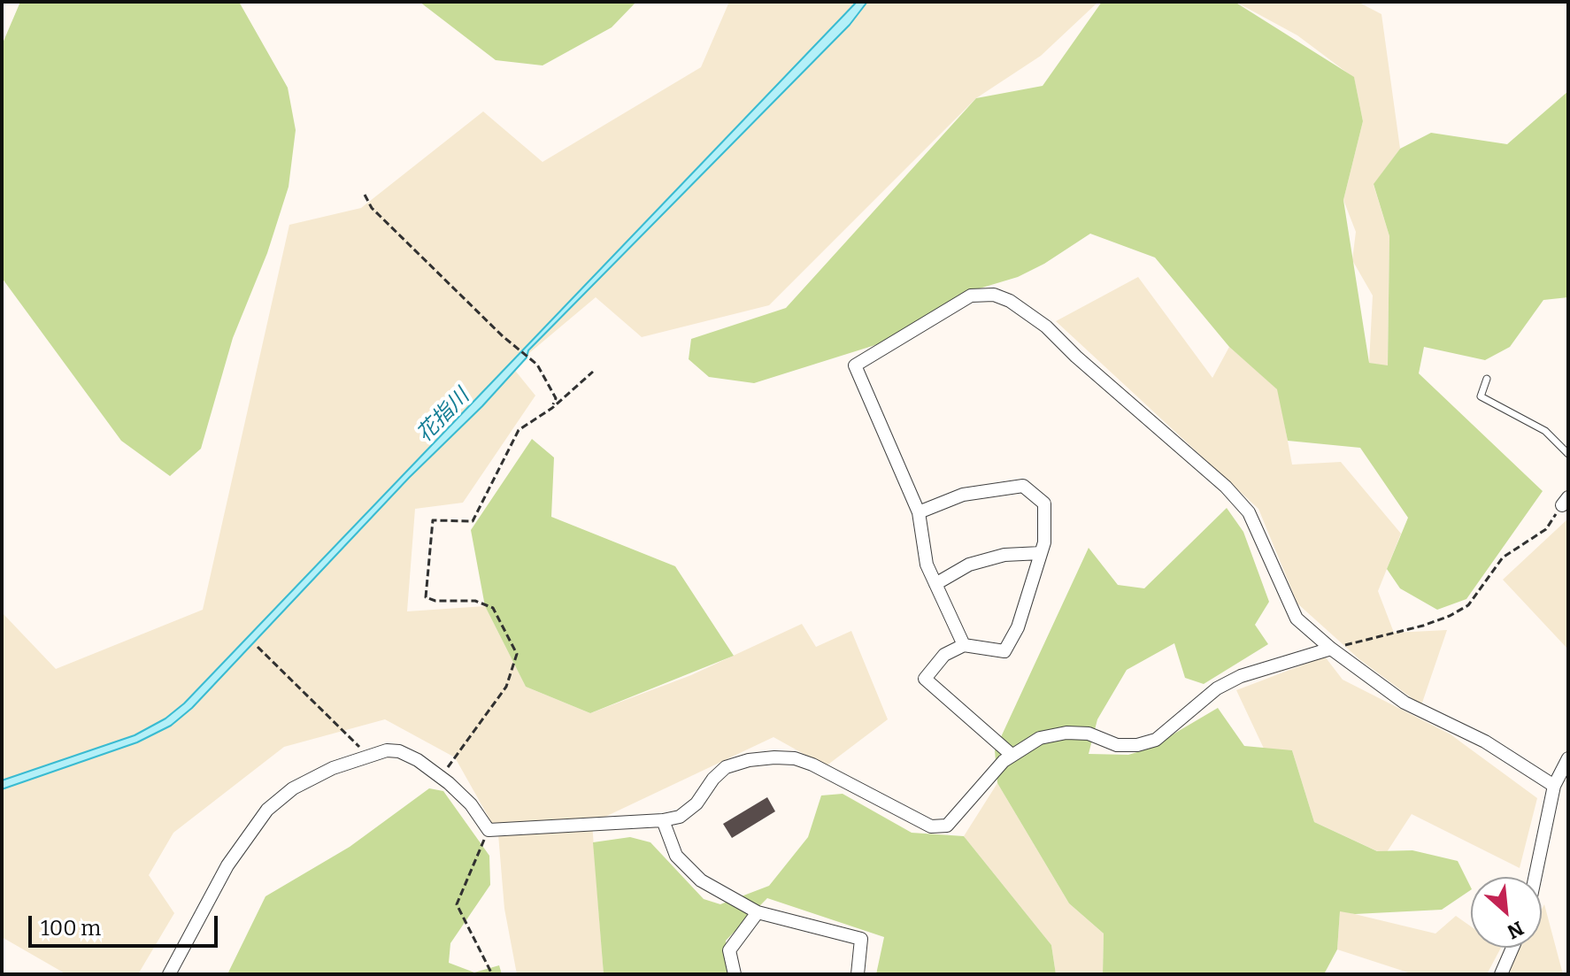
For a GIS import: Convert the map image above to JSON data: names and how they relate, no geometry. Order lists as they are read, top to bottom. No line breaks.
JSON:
{"water":["花指川"],"scale_bar":"100 m","north":"bottom right"}
